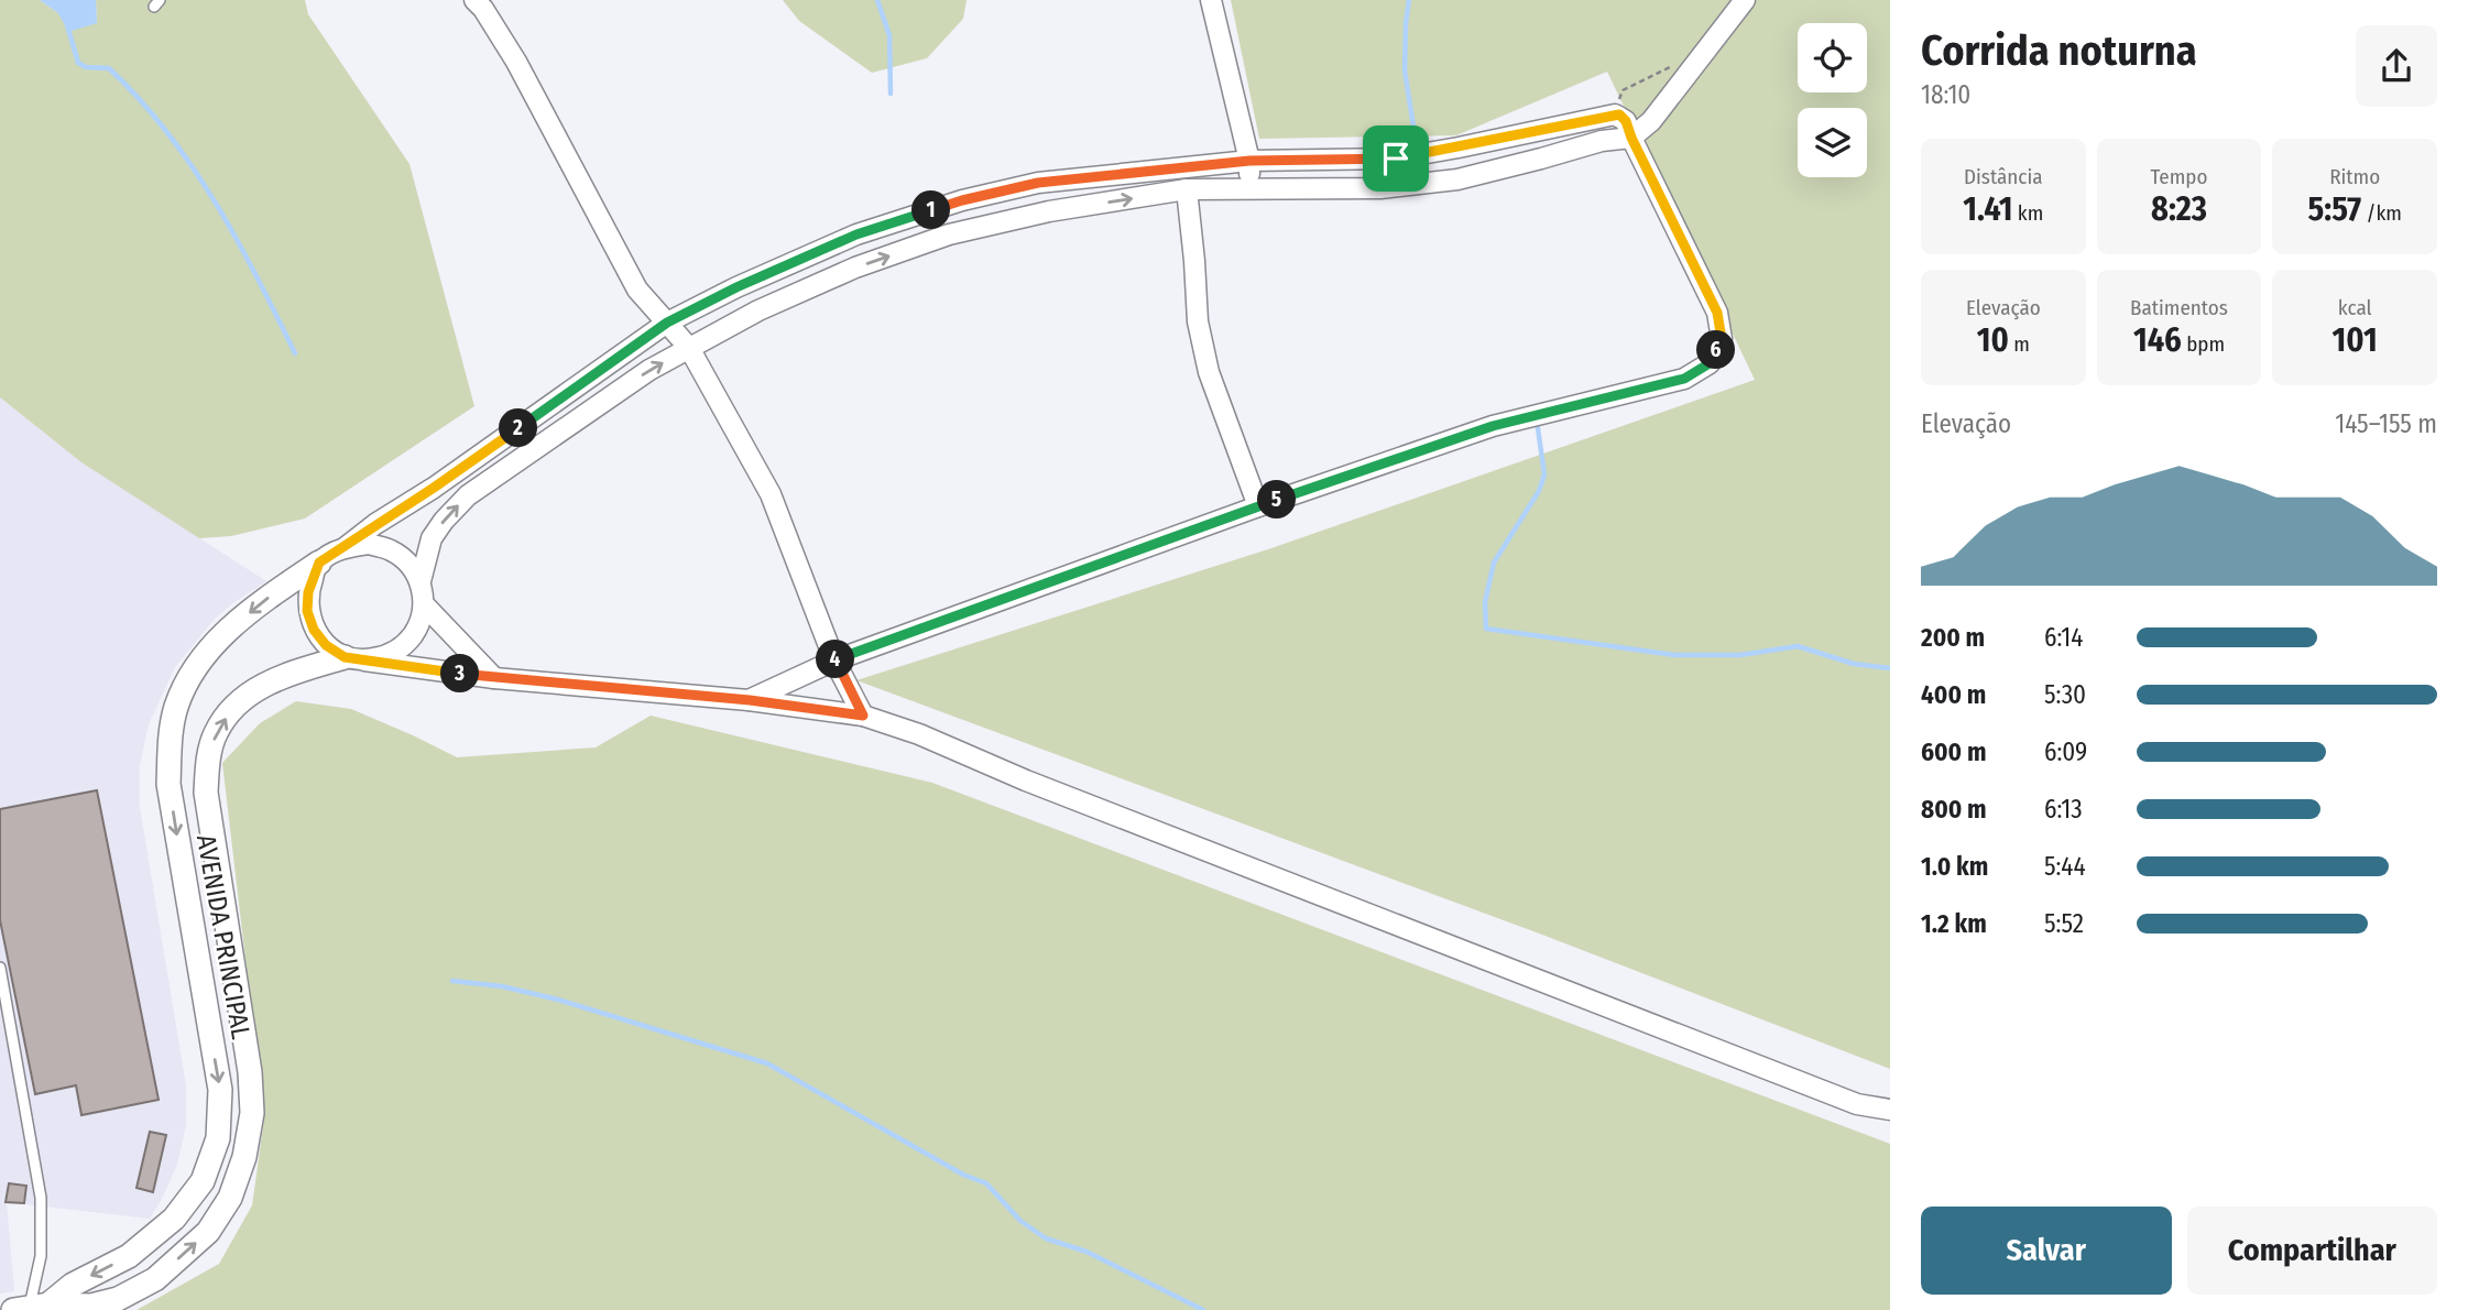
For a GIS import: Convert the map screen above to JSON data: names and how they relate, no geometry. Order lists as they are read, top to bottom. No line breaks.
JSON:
{"streets":{"street":["AVENIDA PRINCIPAL"]},"page":{"heading":["Corrida noturna","18:10"],"stats":[["Distância","1.41 km"],["Tempo","8:23"],["Ritmo","5:57 /km"],["Elevação","10 m"],["Batimentos","146 bpm"],["kcal","101"]],"pins":["1","6","2","5","4","3"],"chart":["Elevação","145–155 m"],"list":[{"name":"200 m","note":"6:14"},{"name":"400 m","note":"5:30"},{"name":"600 m","note":"6:09"},{"name":"800 m","note":"6:13"},{"name":"1.0 km","note":"5:44"},{"name":"1.2 km","note":"5:52"}],"buttons":["Salvar","Compartilhar"]}}
